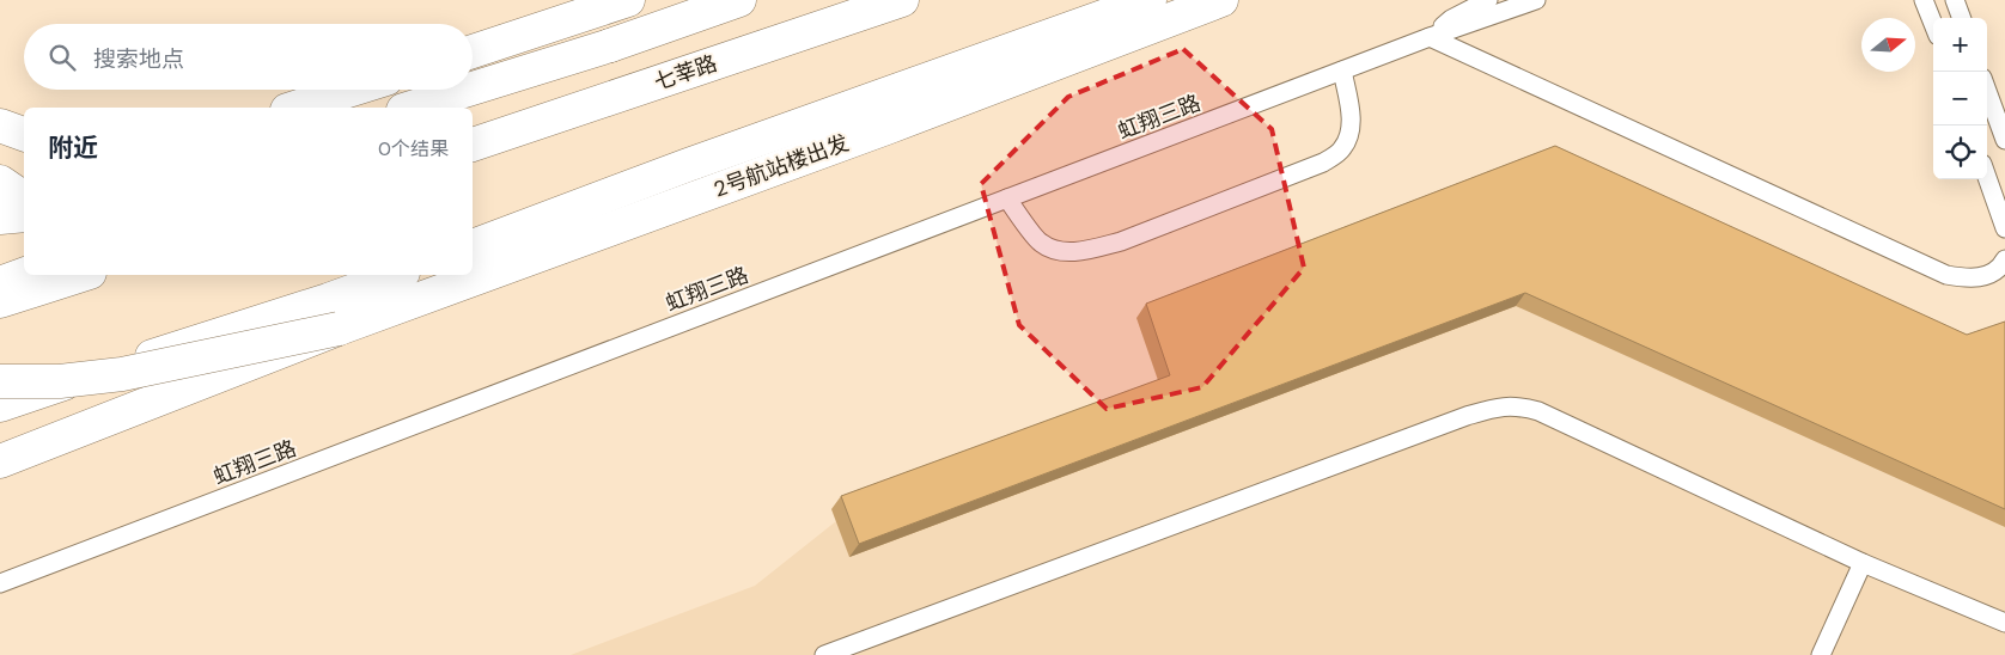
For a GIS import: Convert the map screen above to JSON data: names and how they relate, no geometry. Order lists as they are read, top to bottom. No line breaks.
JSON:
{"streets":{"main road":["七莘路","2号航站楼出发"],"lane":["虹翔三路"]},"north":"right","page":{"map_buttons":["+","−"],"search":"搜索地点","heading":["附近","0个结果"]}}
